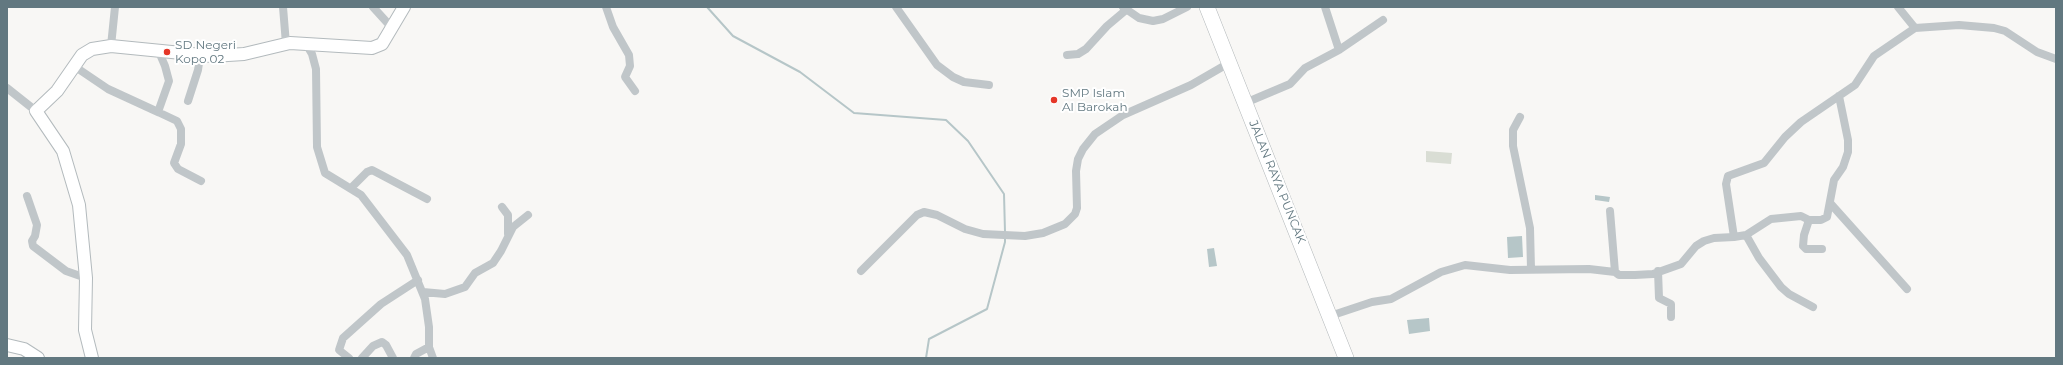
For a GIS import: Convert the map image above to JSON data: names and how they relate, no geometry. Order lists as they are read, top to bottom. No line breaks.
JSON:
{"streets":{"highway":["JALAN RAYA PUNCAK"]},"places":["SD Negeri Kopo 02","SMP Islam Al Barokah"]}
